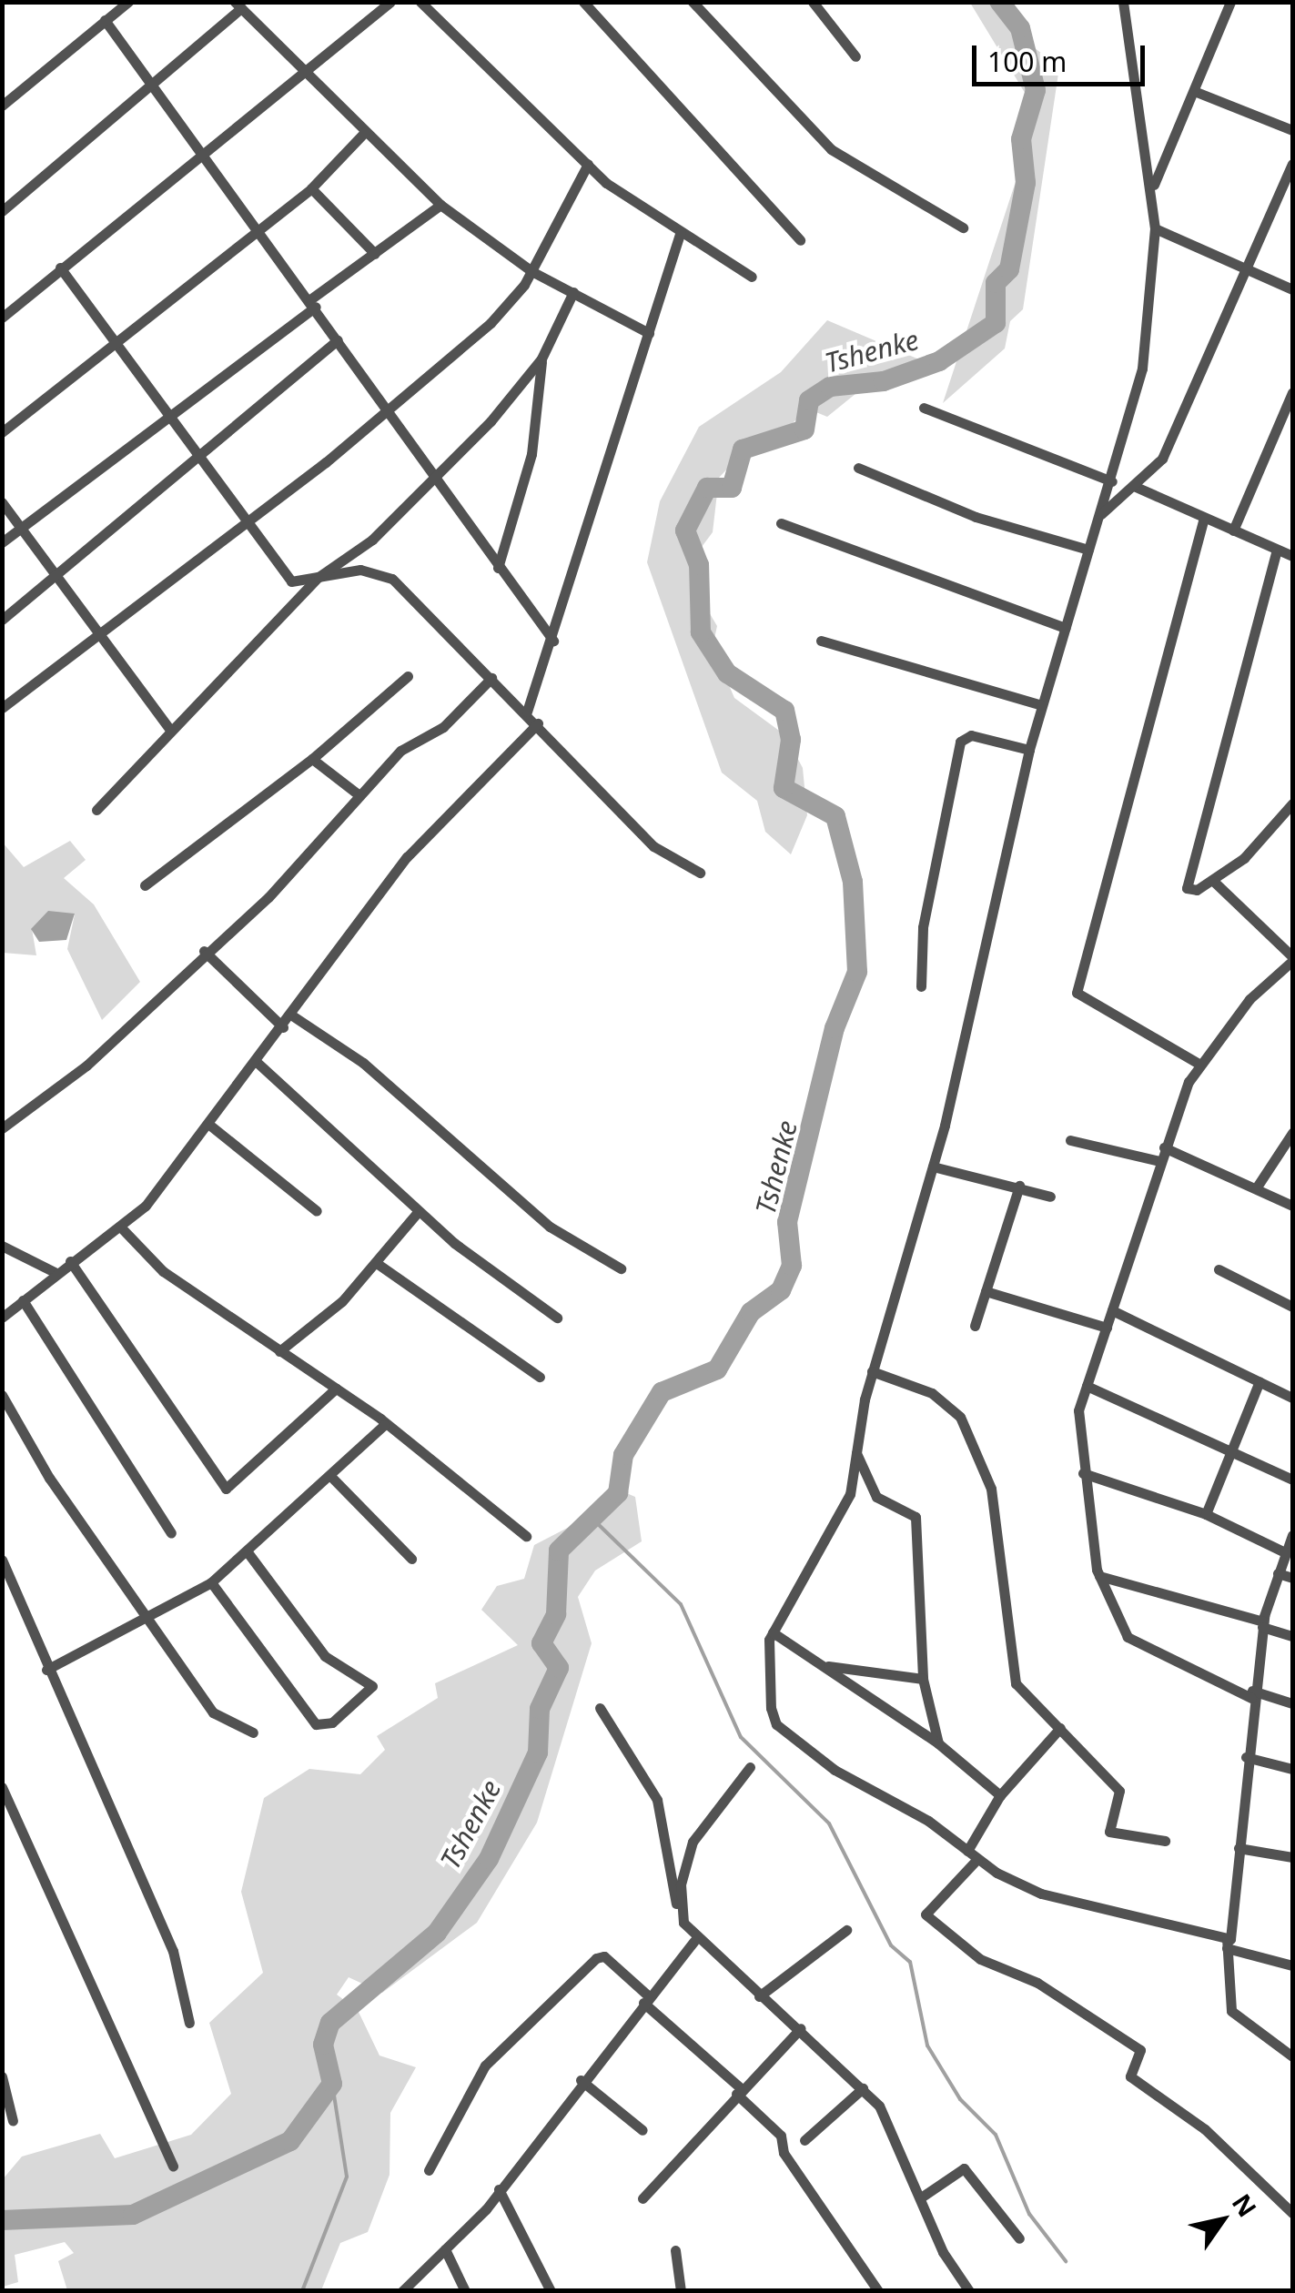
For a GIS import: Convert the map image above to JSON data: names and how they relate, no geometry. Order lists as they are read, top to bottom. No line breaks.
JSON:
{"water":["Tshenke"],"scale_bar":"100 m","north":"top right"}
